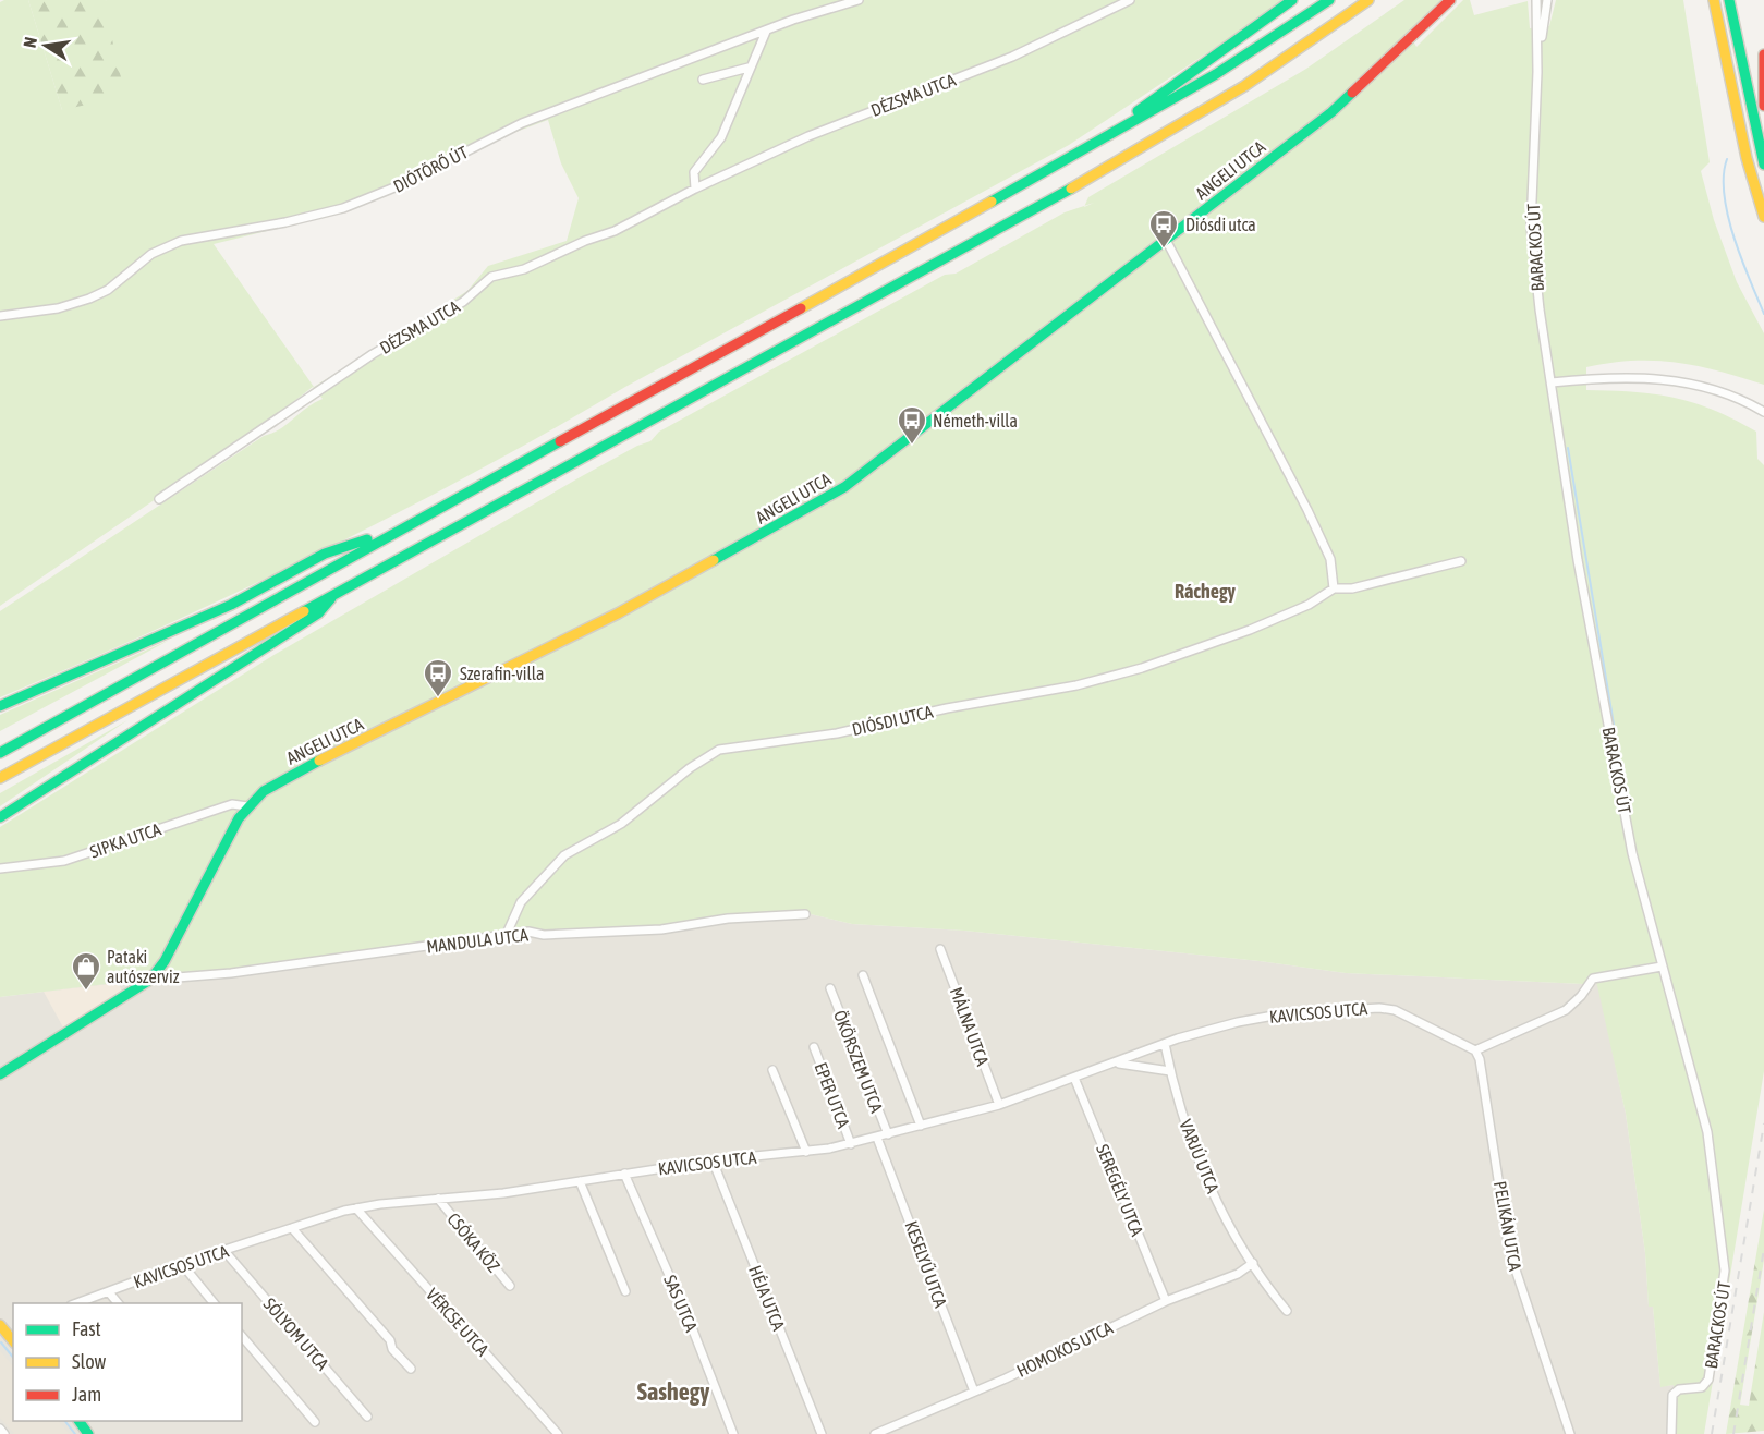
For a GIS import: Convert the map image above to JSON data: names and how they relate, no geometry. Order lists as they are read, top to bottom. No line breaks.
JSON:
{"streets":{"main road":["ANGELI UTCA"],"street":["DÉZSMA UTCA","DIÓTÖRŐ ÚT","BARACKOS ÚT","DIÓSDI UTCA","SIPKA UTCA","MANDULA UTCA","KAVICSOS UTCA","MÁLNA UTCA","ÖKÖRSZEM UTCA","EPER UTCA","VARJÚ UTCA","SEREGÉLY UTCA","PELIKÁN UTCA","CSÓKA KÖZ","KESELYŰ UTCA","HÉJA UTCA","SAS UTCA","VÉRCSE UTCA","SÓLYOM UTCA","HOMOKOS UTCA"]},"crossings":[["ANGELI UTCA","SIPKA UTCA"],["ANGELI UTCA","MANDULA UTCA"],["DIÓSDI UTCA","MANDULA UTCA"],["KAVICSOS UTCA","MÁLNA UTCA"],["KAVICSOS UTCA","ÖKÖRSZEM UTCA"],["KAVICSOS UTCA","EPER UTCA"],["KAVICSOS UTCA","VARJÚ UTCA"],["KAVICSOS UTCA","SEREGÉLY UTCA"],["KAVICSOS UTCA","PELIKÁN UTCA"],["KAVICSOS UTCA","CSÓKA KÖZ"],["KAVICSOS UTCA","KESELYŰ UTCA"],["KAVICSOS UTCA","HÉJA UTCA"],["KAVICSOS UTCA","SAS UTCA"],["KAVICSOS UTCA","VÉRCSE UTCA"],["KAVICSOS UTCA","SÓLYOM UTCA"],["VARJÚ UTCA","HOMOKOS UTCA"],["SEREGÉLY UTCA","HOMOKOS UTCA"],["KESELYŰ UTCA","HOMOKOS UTCA"]],"districts":["Ráchegy","Sashegy"],"places":{"bus stop":["Diósdi utca","Németh-villa","Szerafin-villa"],"shop":["Pataki autószerviz"]},"legend":["Fast","Slow","Jam"],"north":"left"}
